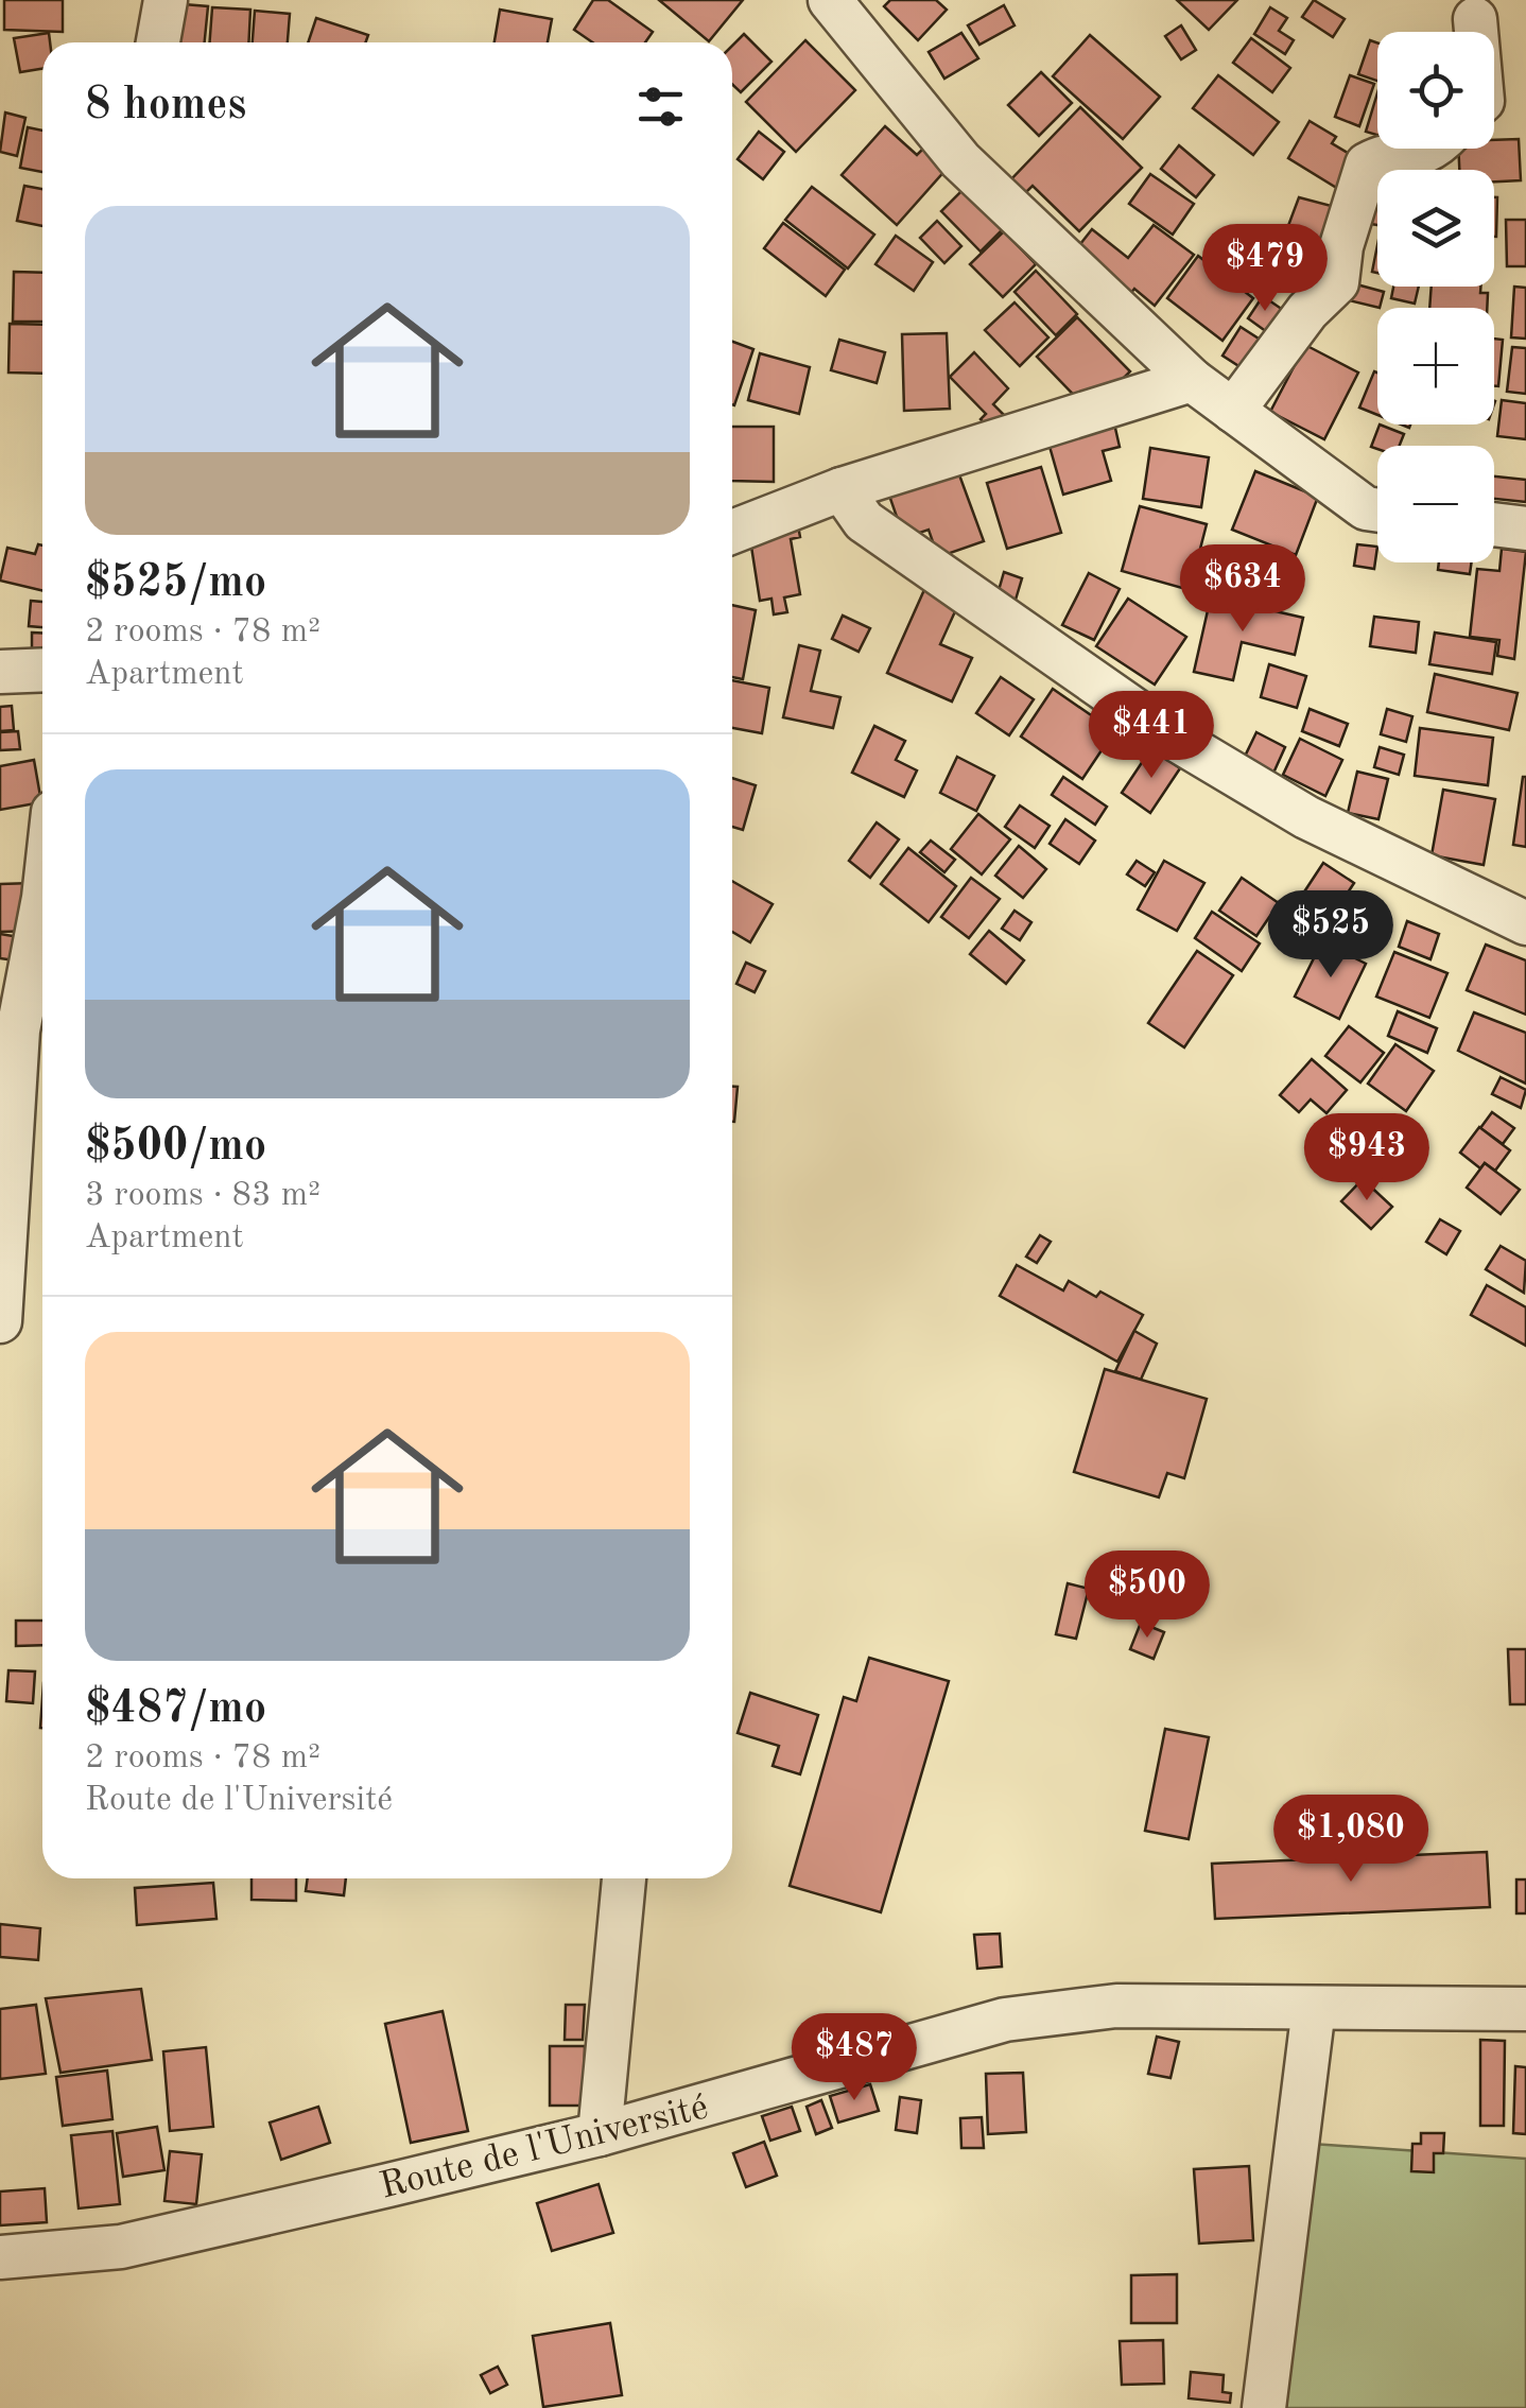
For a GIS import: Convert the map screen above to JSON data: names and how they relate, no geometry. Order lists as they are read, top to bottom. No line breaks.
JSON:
{"streets":{"street":["Route de l'Université"]},"page":{"map_buttons":["+","−"],"heading":"8 homes","list":[{"name":"$525/mo","note":"2 rooms · 78 m² · Apartment"},{"name":"$500/mo","note":"3 rooms · 83 m² · Apartment"},{"name":"$487/mo","note":"2 rooms · 78 m² · Route de l'Université"}],"price":["$479","$634","$441","$525","$943","$500","$1,080","$487"]}}
